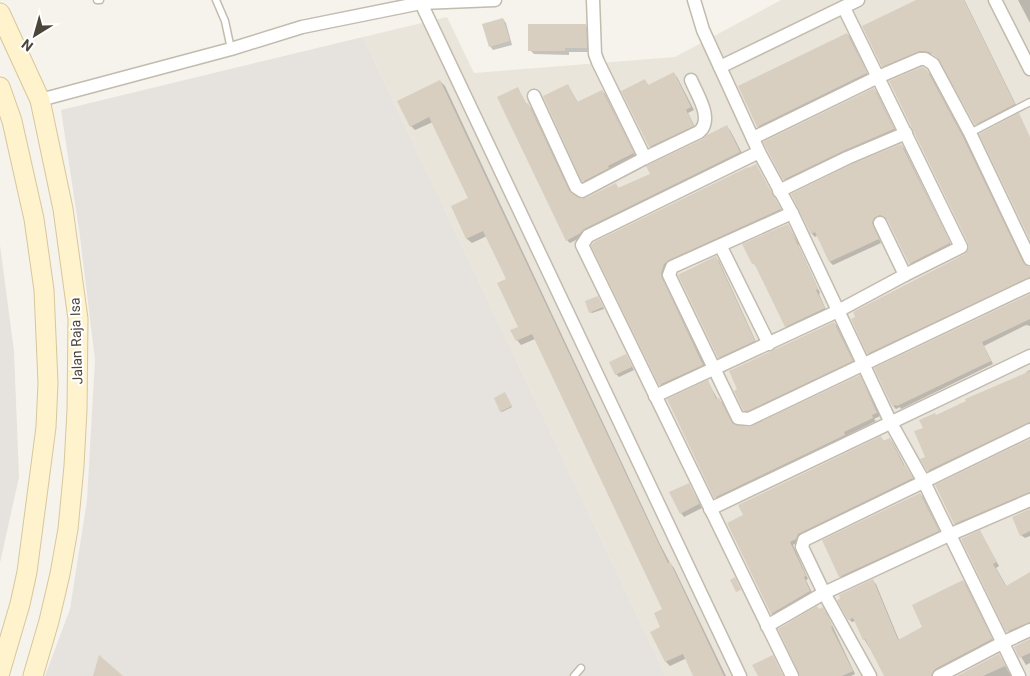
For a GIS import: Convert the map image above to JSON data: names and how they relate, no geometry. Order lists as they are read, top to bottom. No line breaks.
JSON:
{"streets":{"main road":["Jalan Raja Isa"]},"north":"bottom left"}
